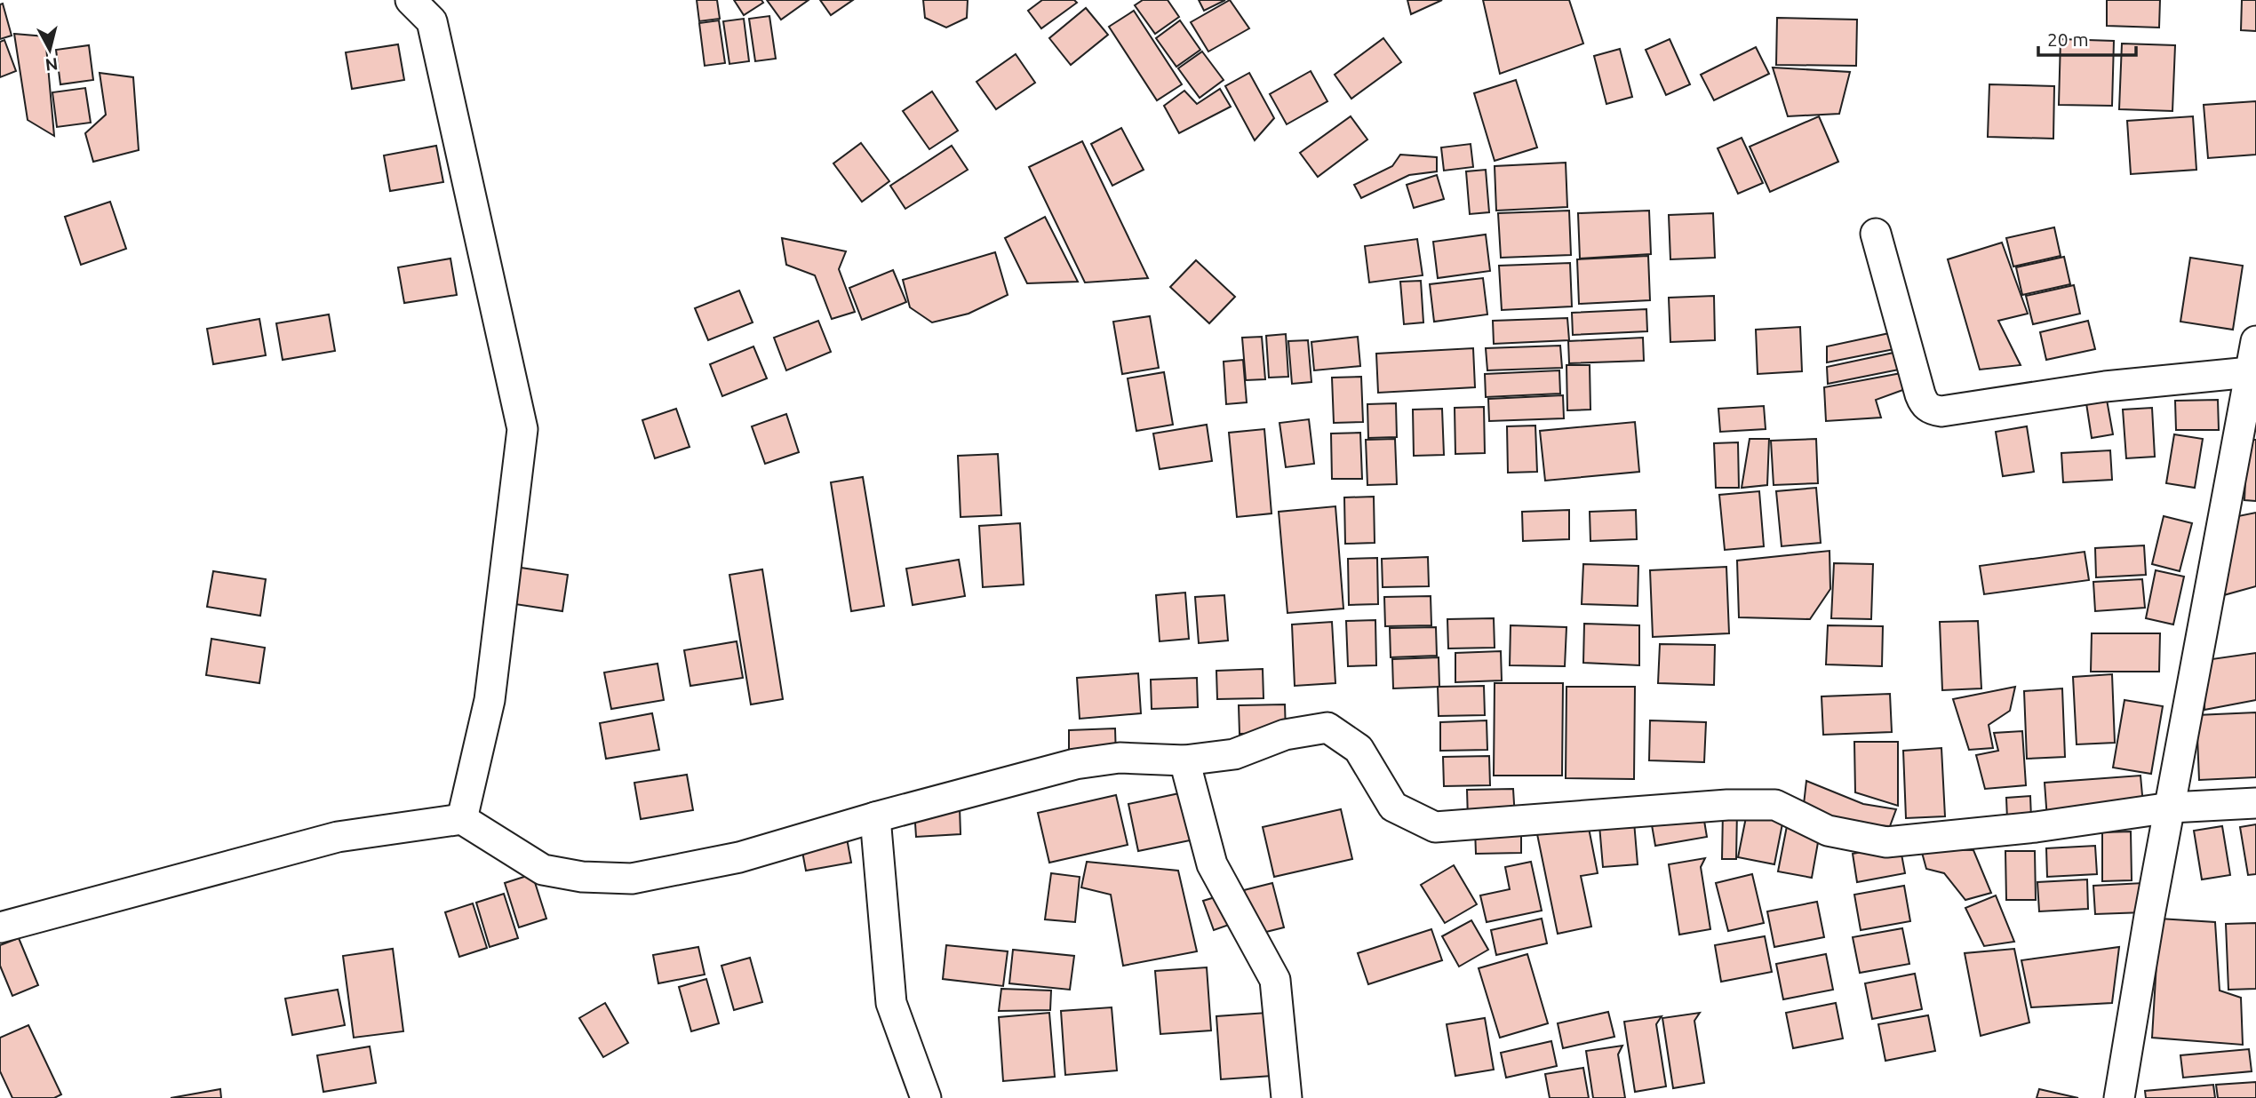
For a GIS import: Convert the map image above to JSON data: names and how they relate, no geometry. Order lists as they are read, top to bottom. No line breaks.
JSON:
{"scale_bar":"20 m","north":"bottom"}
